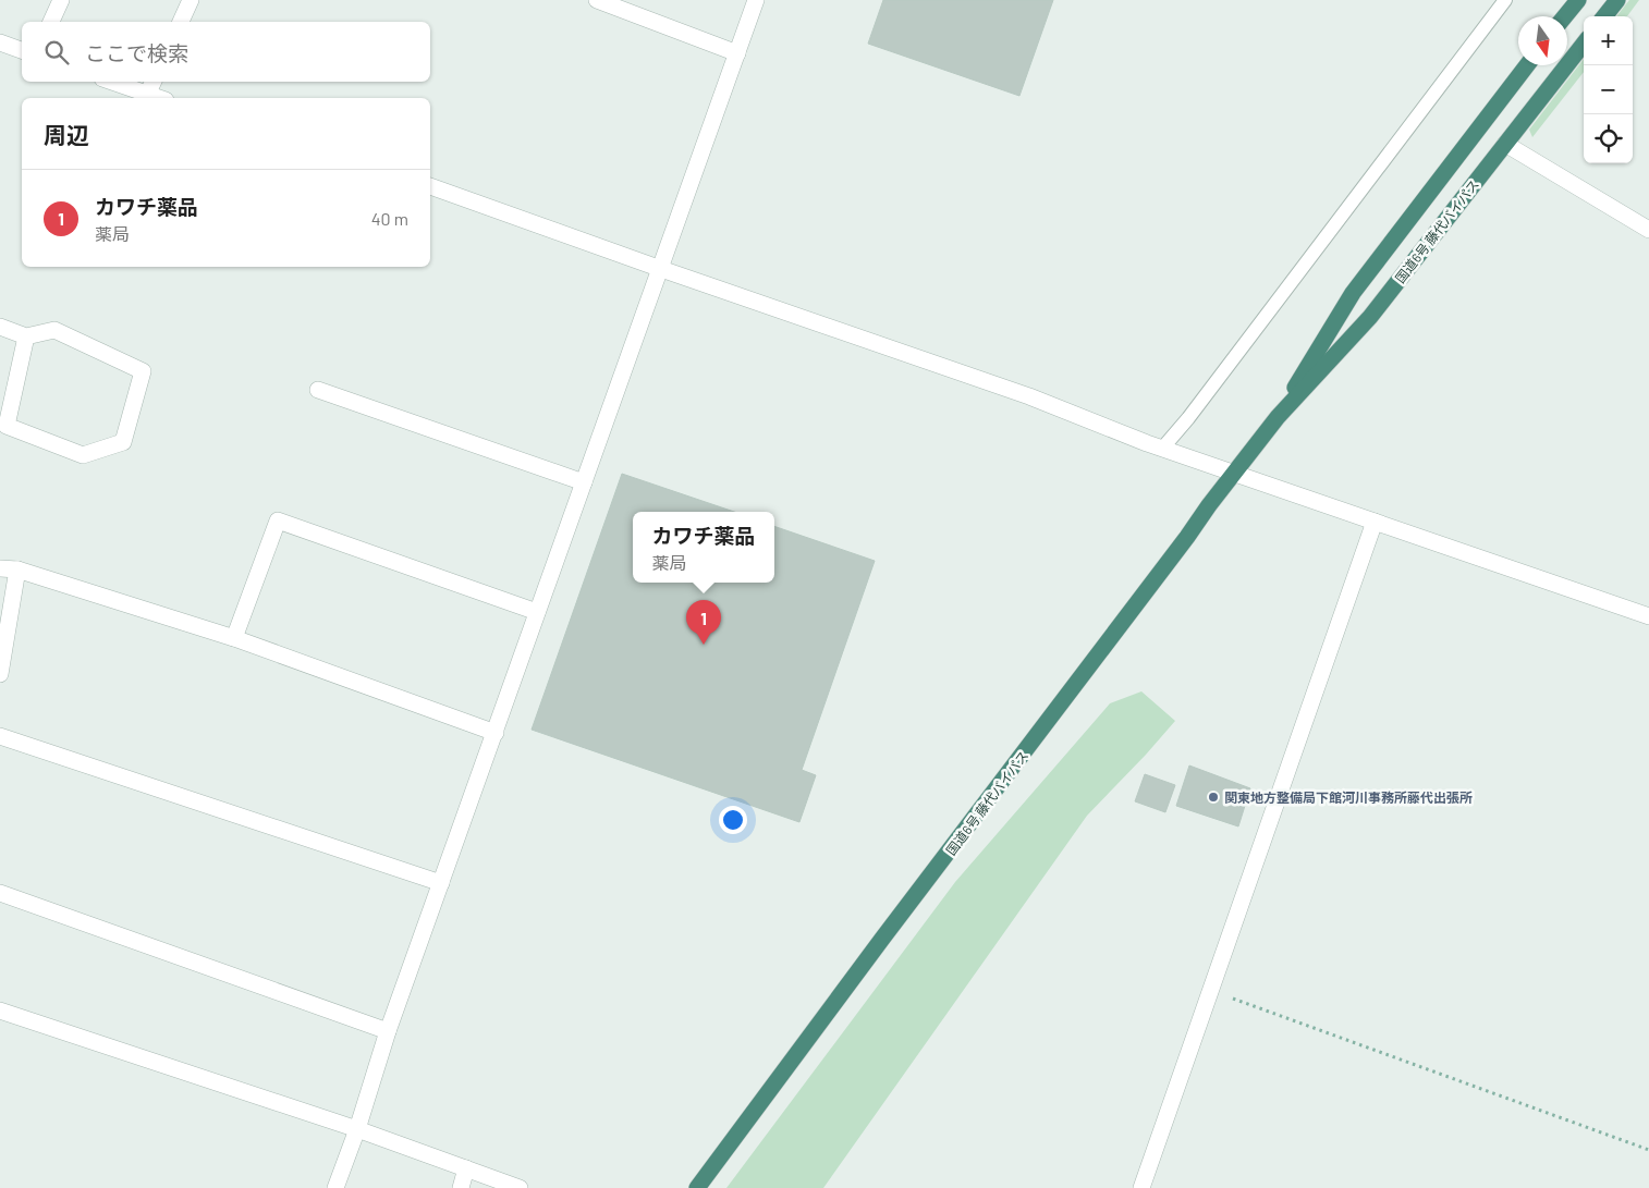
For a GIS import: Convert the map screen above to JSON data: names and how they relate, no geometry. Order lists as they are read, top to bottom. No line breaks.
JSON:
{"streets":{"highway":["国道6号 藤代バイパス"]},"places":["関東地方整備局下館河川事務所藤代出張所"],"north":"bottom","page":{"map_buttons":["+","−"],"search":"ここで検索","heading":"周辺","list":[{"mark":"1","name":"カワチ薬品","note":"薬局","value":"40 m"}],"popup":["カワチ薬品","薬局"],"pins":"1"}}
